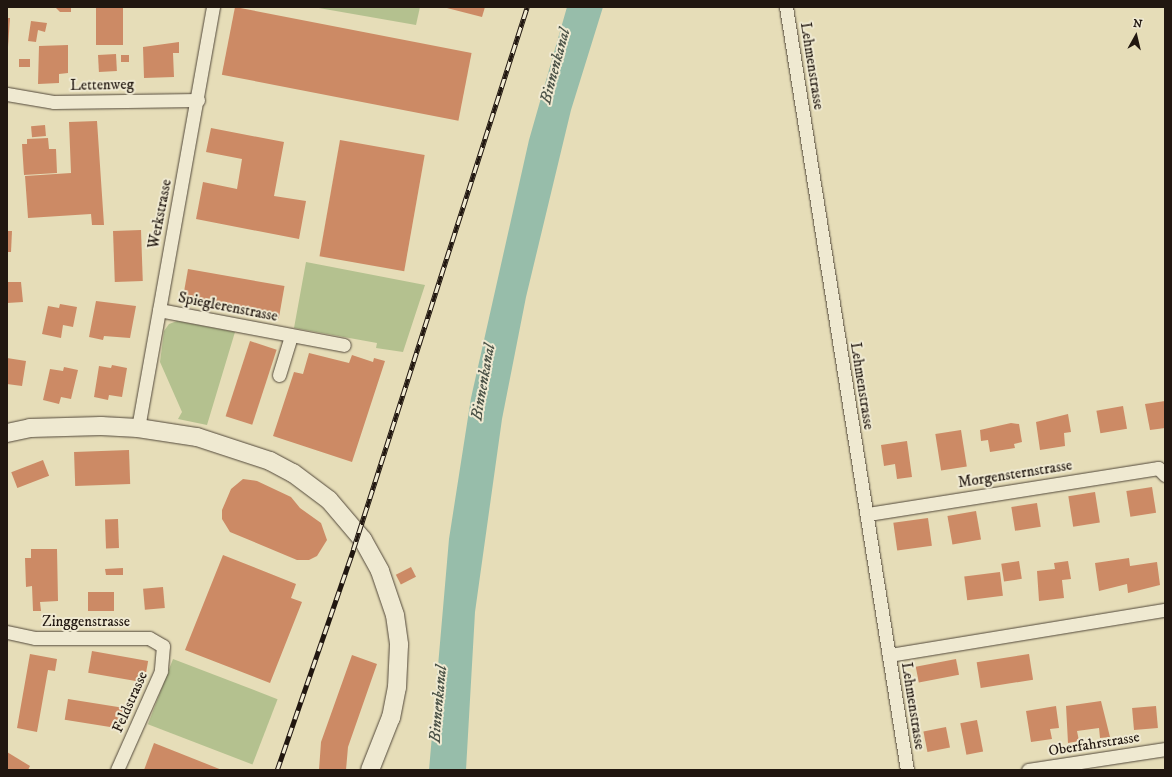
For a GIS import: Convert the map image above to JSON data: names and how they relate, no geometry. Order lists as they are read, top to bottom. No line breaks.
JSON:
{"streets":{"street":["Lehmenstrasse","Lettenweg","Werkstrasse","Spieglerenstrasse","Morgensternstrasse","Zinggenstrasse","Feldstrasse","Oberfahrstrasse"]},"crossings":[["Lehmenstrasse","Morgensternstrasse"],["Lettenweg","Werkstrasse"],["Werkstrasse","Spieglerenstrasse"],["Zinggenstrasse","Feldstrasse"]],"water":["Binnenkanal"],"north":"top"}
